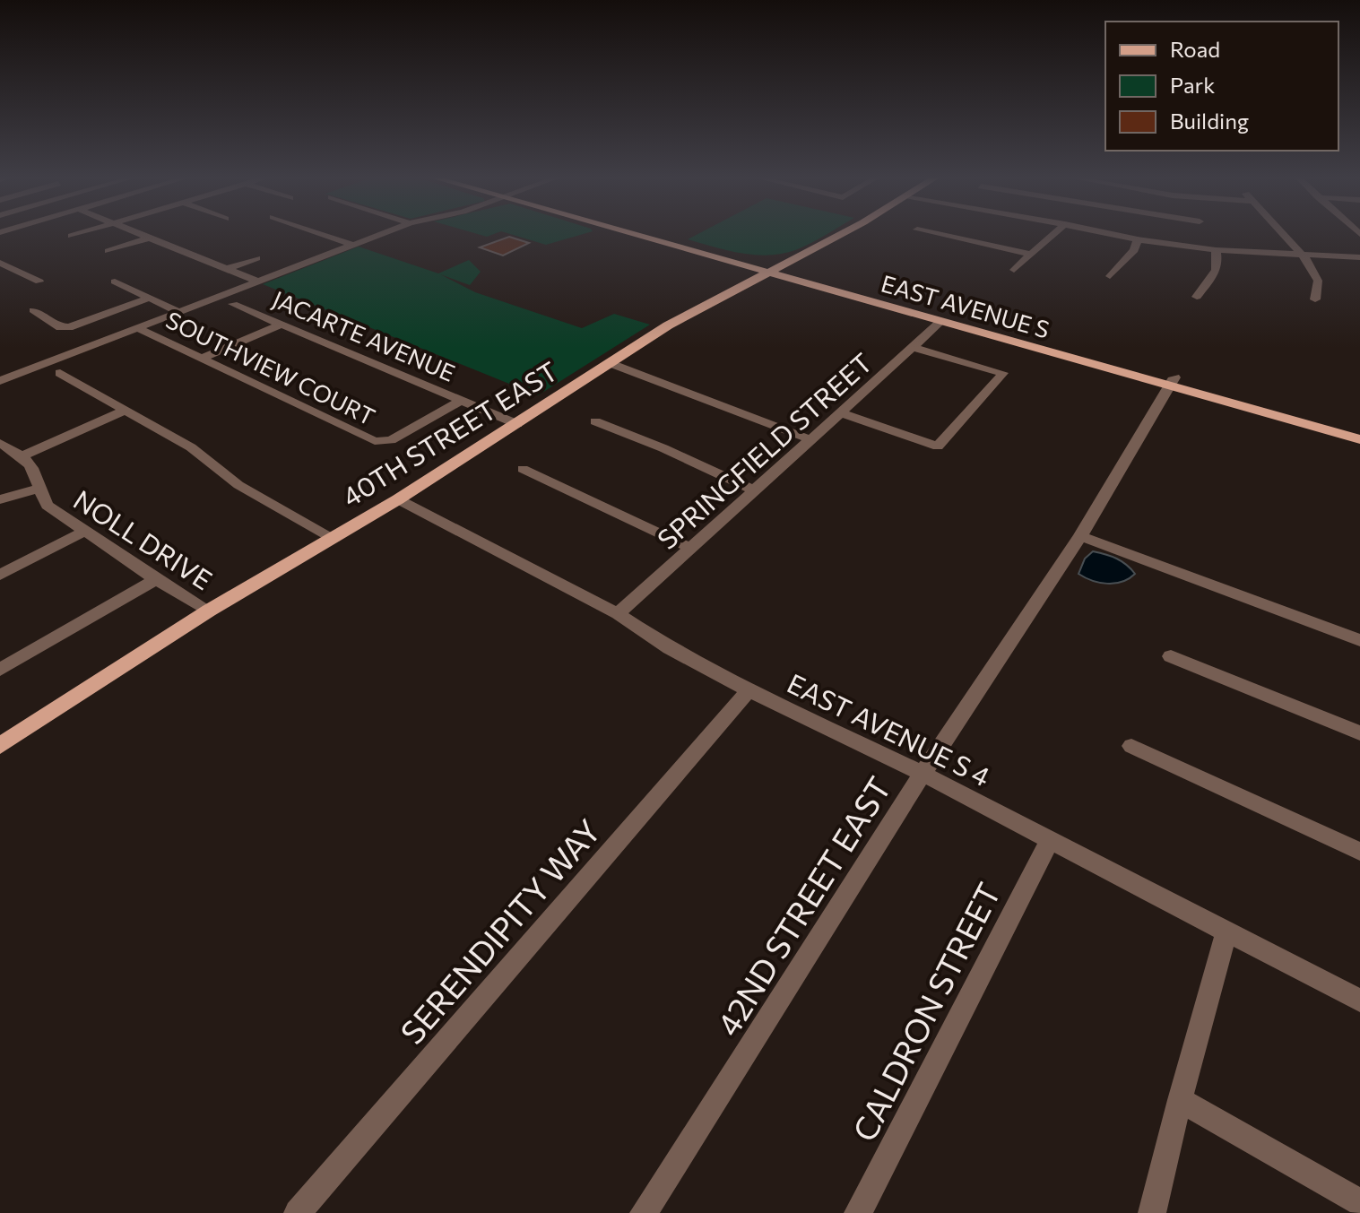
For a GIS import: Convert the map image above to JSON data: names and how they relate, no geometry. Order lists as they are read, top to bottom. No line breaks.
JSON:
{"streets":{"main road":["EAST AVENUE S","40TH STREET EAST"],"street":["JACARTE AVENUE","SOUTHVIEW COURT","SPRINGFIELD STREET","NOLL DRIVE","EAST AVENUE S 4","42ND STREET EAST","SERENDIPITY WAY","CALDRON STREET"]},"crossings":[["EAST AVENUE S","40TH STREET EAST"],["EAST AVENUE S","SPRINGFIELD STREET"],["EAST AVENUE S","42ND STREET EAST"],["JACARTE AVENUE","SOUTHVIEW COURT"],["JACARTE AVENUE","40TH STREET EAST"],["40TH STREET EAST","NOLL DRIVE"],["40TH STREET EAST","EAST AVENUE S 4"],["SPRINGFIELD STREET","EAST AVENUE S 4"],["EAST AVENUE S 4","42ND STREET EAST"],["EAST AVENUE S 4","SERENDIPITY WAY"],["EAST AVENUE S 4","CALDRON STREET"]],"legend":["Road","Park","Building"]}
